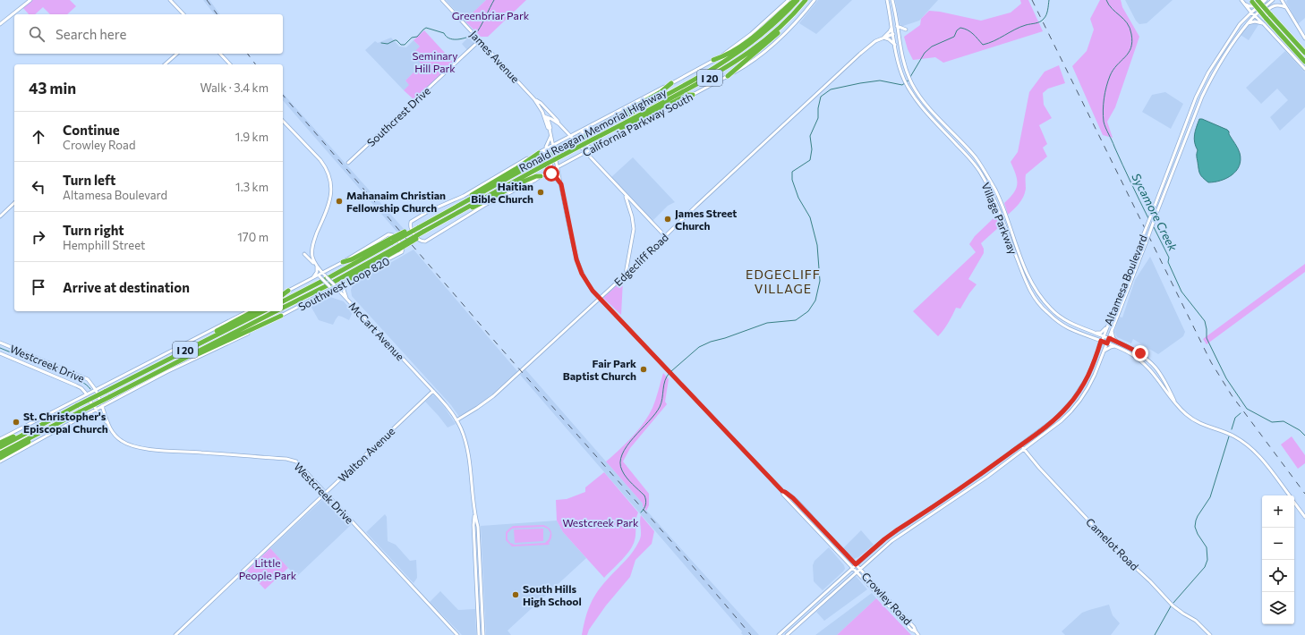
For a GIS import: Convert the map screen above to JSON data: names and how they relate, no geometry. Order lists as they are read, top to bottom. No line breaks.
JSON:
{"streets":{"highway":["I 20","Ronald Reagan Memorial Highway"],"main road":["James Avenue","Southcrest Drive","California Parkway South","Village Parkway","Edgecliff Road","Altamesa Boulevard","Southwest Loop 820","McCart Avenue","Westcreek Drive","Walton Avenue","Camelot Road","Crowley Road"]},"crossings":[["James Avenue","Southcrest Drive"],["James Avenue","Crowley Road"],["California Parkway South","Crowley Road"],["Village Parkway","Edgecliff Road"],["Village Parkway","Altamesa Boulevard"],["Edgecliff Road","McCart Avenue"],["Edgecliff Road","Crowley Road"],["Altamesa Boulevard","Camelot Road"],["Altamesa Boulevard","Crowley Road"],["Southwest Loop 820","McCart Avenue"],["Southwest Loop 820","Westcreek Drive"],["McCart Avenue","Walton Avenue"],["Westcreek Drive","Walton Avenue"]],"districts":["EDGECLIFF VILLAGE"],"water":["Sycamore Creek"],"parks":["Greenbriar Park","Seminary Hill Park","Westcreek Park","Little People Park"],"places":["Haitian Bible Church","Mahanaim Christian Fellowship Church","James Street Church","Fair Park Baptist Church","St. Christopher's Episcopal Church","South Hills High School"],"page":{"search":"Search here","heading":["43 min","Walk · 3.4 km"],"list":[["Continue","Crowley Road","1.9 km"],["Turn left","Altamesa Boulevard","1.3 km"],["Turn right","Hemphill Street","170 m"],"Arrive at destination"],"map_buttons":["+","−"]}}
